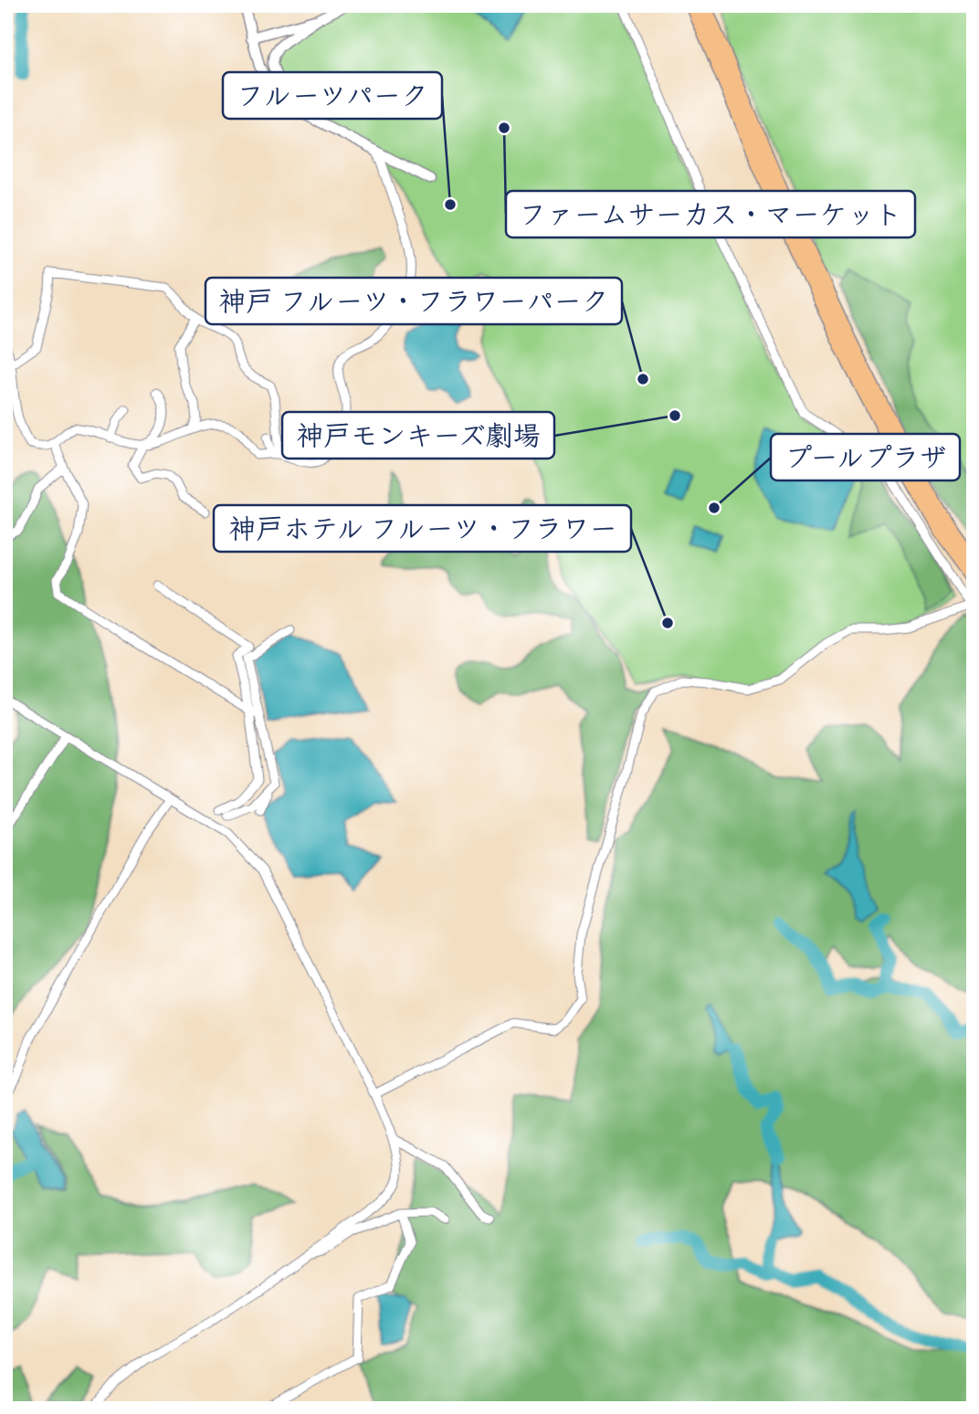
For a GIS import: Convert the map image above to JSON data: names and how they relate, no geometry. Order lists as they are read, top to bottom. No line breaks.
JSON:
{"places":["ファームサーカス・マーケット","フルーツパーク","神戸 フルーツ・フラワーパーク","神戸モンキーズ劇場","プールプラザ","神戸ホテル フルーツ・フラワー"]}
